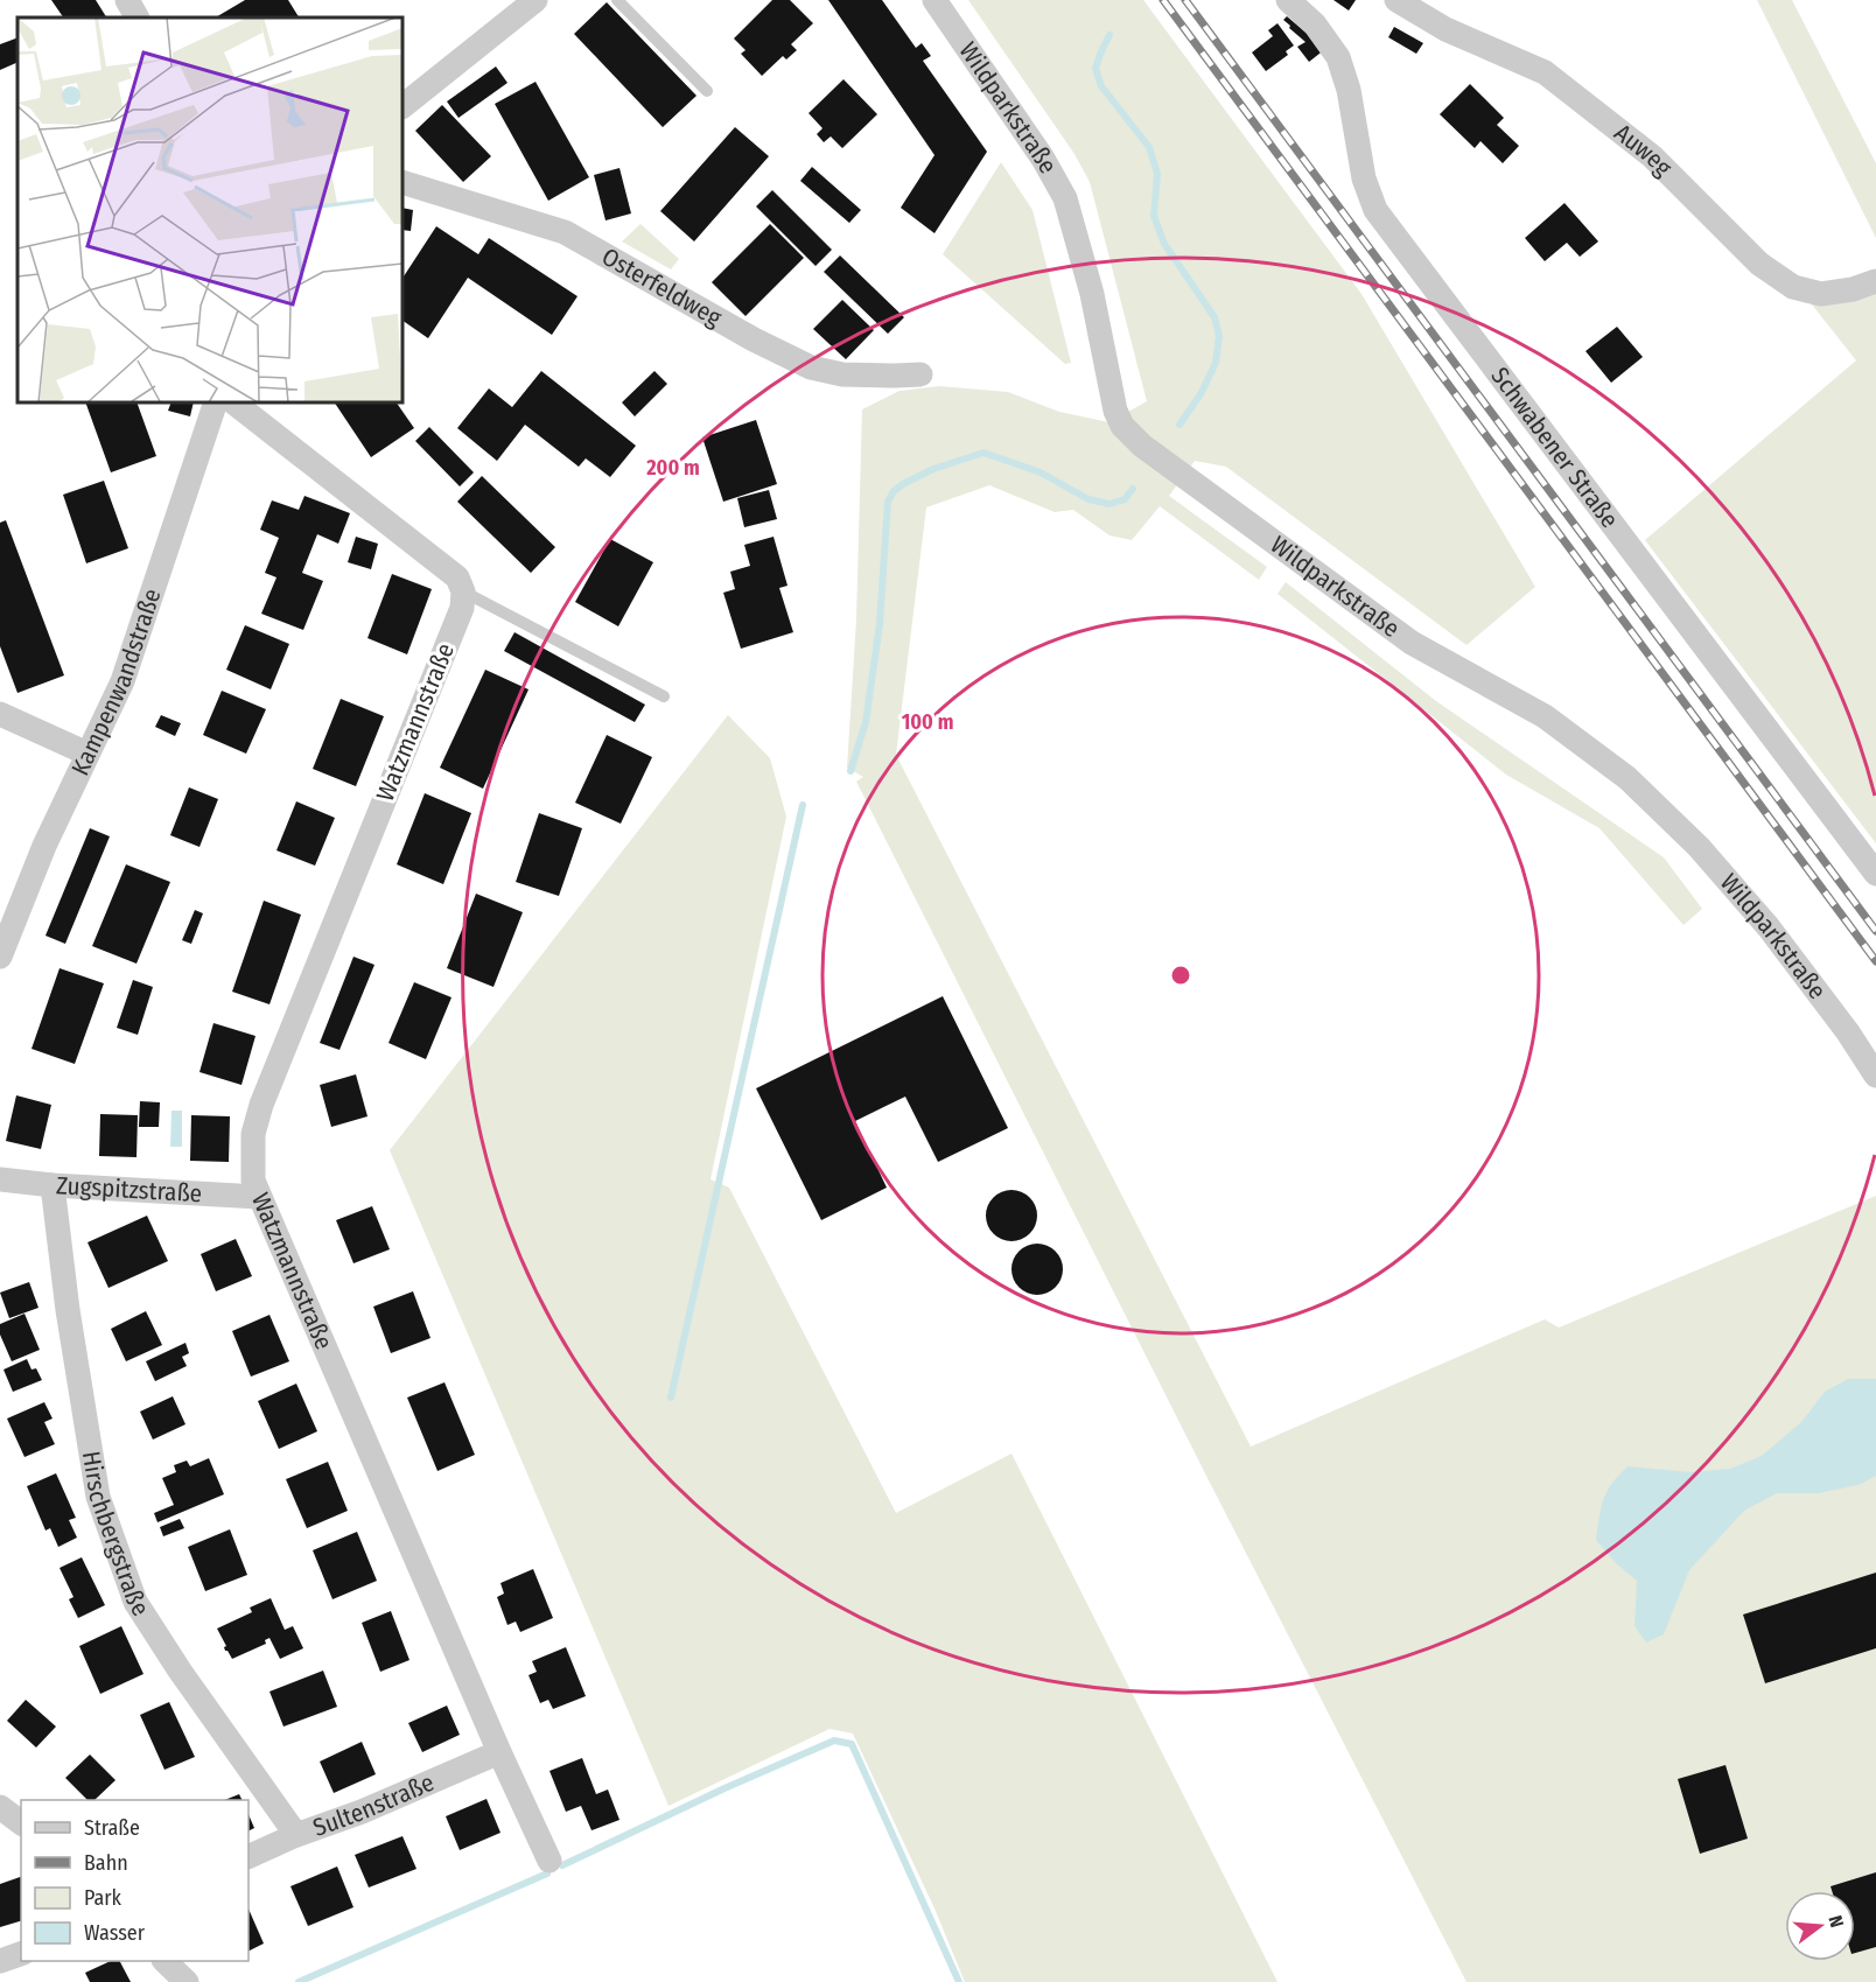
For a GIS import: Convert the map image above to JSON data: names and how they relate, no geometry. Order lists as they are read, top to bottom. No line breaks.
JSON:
{"streets":{"street":["Wildparkstraße","Auweg","Osterfeldweg","Schwabener Straße","Kampenwandstraße","Watzmannstraße","Zugspitzstraße","Hirschbergstraße","Sultenstraße"]},"crossings":[["Watzmannstraße","Zugspitzstraße"],["Watzmannstraße","Sultenstraße"],["Zugspitzstraße","Hirschbergstraße"],["Hirschbergstraße","Sultenstraße"]],"legend":["Straße","Bahn","Park","Wasser"],"north":"right","rings":["200 m","100 m"]}
